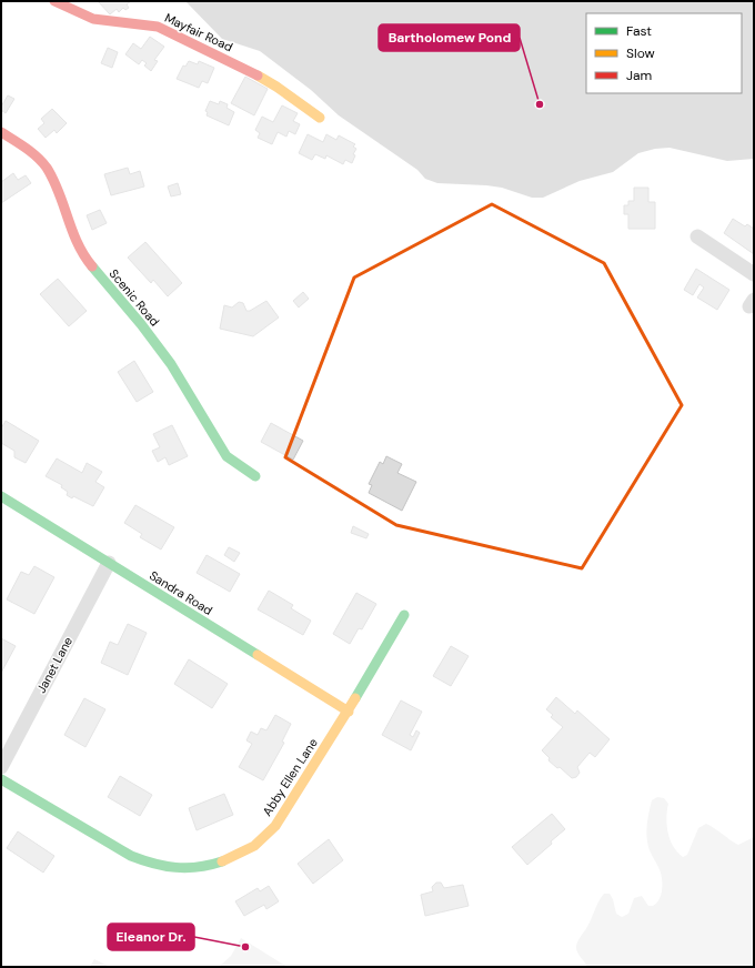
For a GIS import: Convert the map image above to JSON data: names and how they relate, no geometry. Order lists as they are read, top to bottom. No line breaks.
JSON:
{"streets":{"street":["Mayfair Road","Scenic Road","Sandra Road","Janet Lane","Abby Ellen Lane"]},"crossings":[["Sandra Road","Janet Lane"],["Sandra Road","Abby Ellen Lane"]],"places":["Bartholomew Pond","Eleanor Dr."],"legend":["Fast","Slow","Jam"]}
